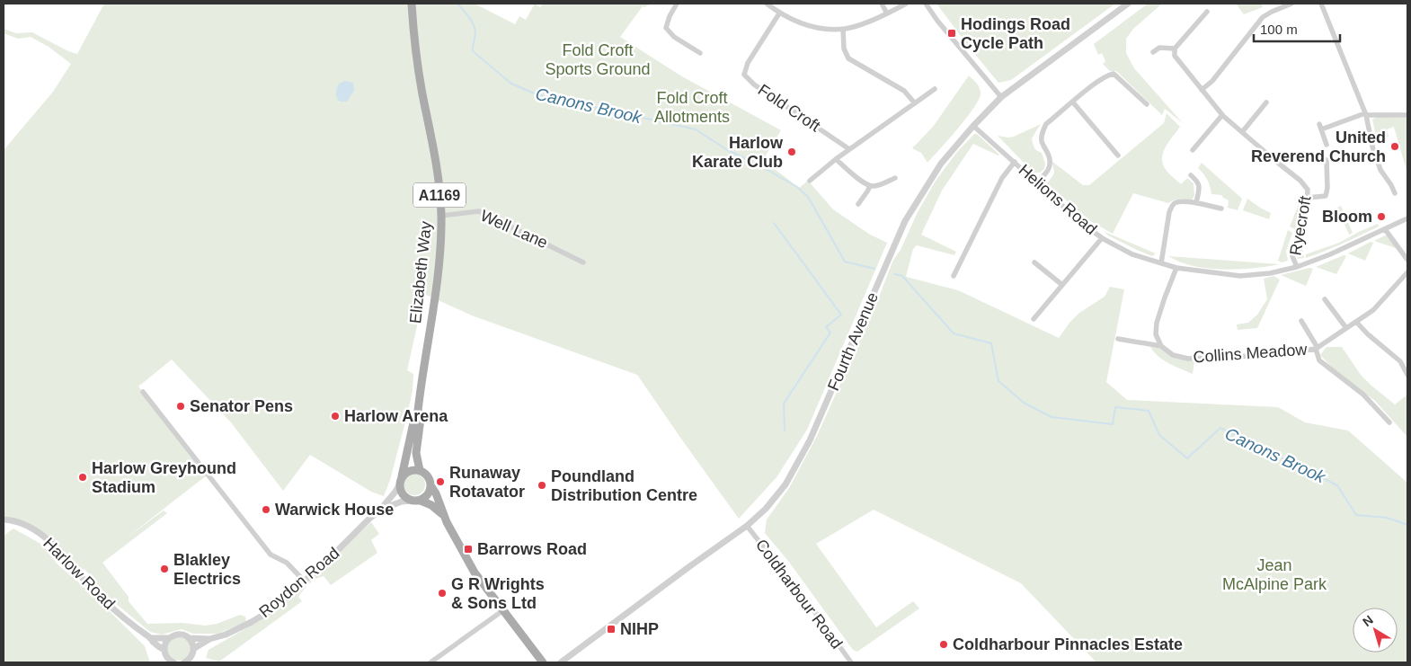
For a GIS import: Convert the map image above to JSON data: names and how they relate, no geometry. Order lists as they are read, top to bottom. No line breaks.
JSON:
{"streets":{"main road":["A1169","Elizabeth Way"],"street":["Fold Croft","Helions Road","Ryecroft","Well Lane","Fourth Avenue","Collins Meadow","Harlow Road","Roydon Road","Coldharbour Road"]},"crossings":[["Helions Road","Ryecroft"],["Helions Road","Fourth Avenue"],["Well Lane","Elizabeth Way"],["Elizabeth Way","Roydon Road"],["Fourth Avenue","Coldharbour Road"]],"water":["Canons Brook"],"parks":["Fold Croft Sports Ground","Fold Croft Allotments","Jean McAlpine Park"],"places":{"transit":["Hodings Road Cycle Path","Barrows Road","NIHP"],"other":["United Reverend Church","Harlow Karate Club","Bloom","Senator Pens","Harlow Arena","Harlow Greyhound Stadium","Runaway Rotavator","Poundland Distribution Centre","Warwick House","Blakley Electrics","G R Wrights & Sons Ltd","Coldharbour Pinnacles Estate"]},"scale_bar":"100 m","north":"top left"}
